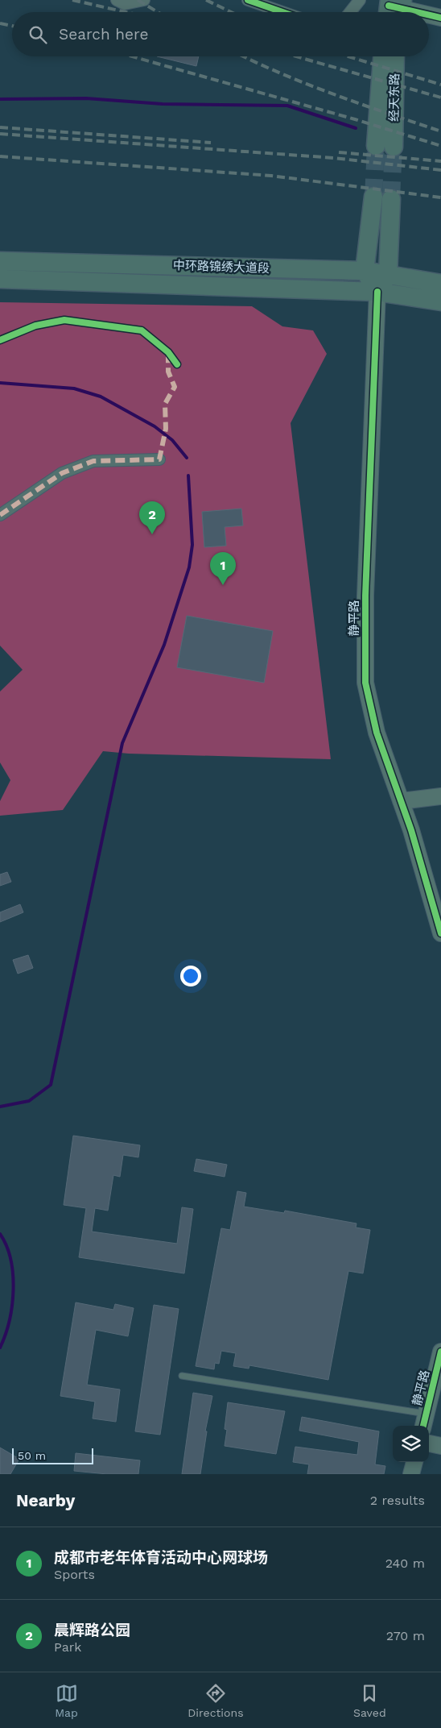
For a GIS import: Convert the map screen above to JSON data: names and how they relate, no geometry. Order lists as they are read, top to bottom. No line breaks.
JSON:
{"streets":{"main road":["经天东路","中环路锦绣大道段"],"street":["静平路"]},"crossings":[["中环路锦绣大道段","静平路"]],"scale_bar":"50 m","page":{"search":"Search here","pins":["2","1"],"scale":"50 m","heading":["Nearby","2 results"],"list":[{"mark":"1","name":"成都市老年体育活动中心网球场","note":"Sports","value":"240 m"},{"mark":"2","name":"晨辉路公园","note":"Park","value":"270 m"}],"nav":["Map","Directions","Saved"]}}
